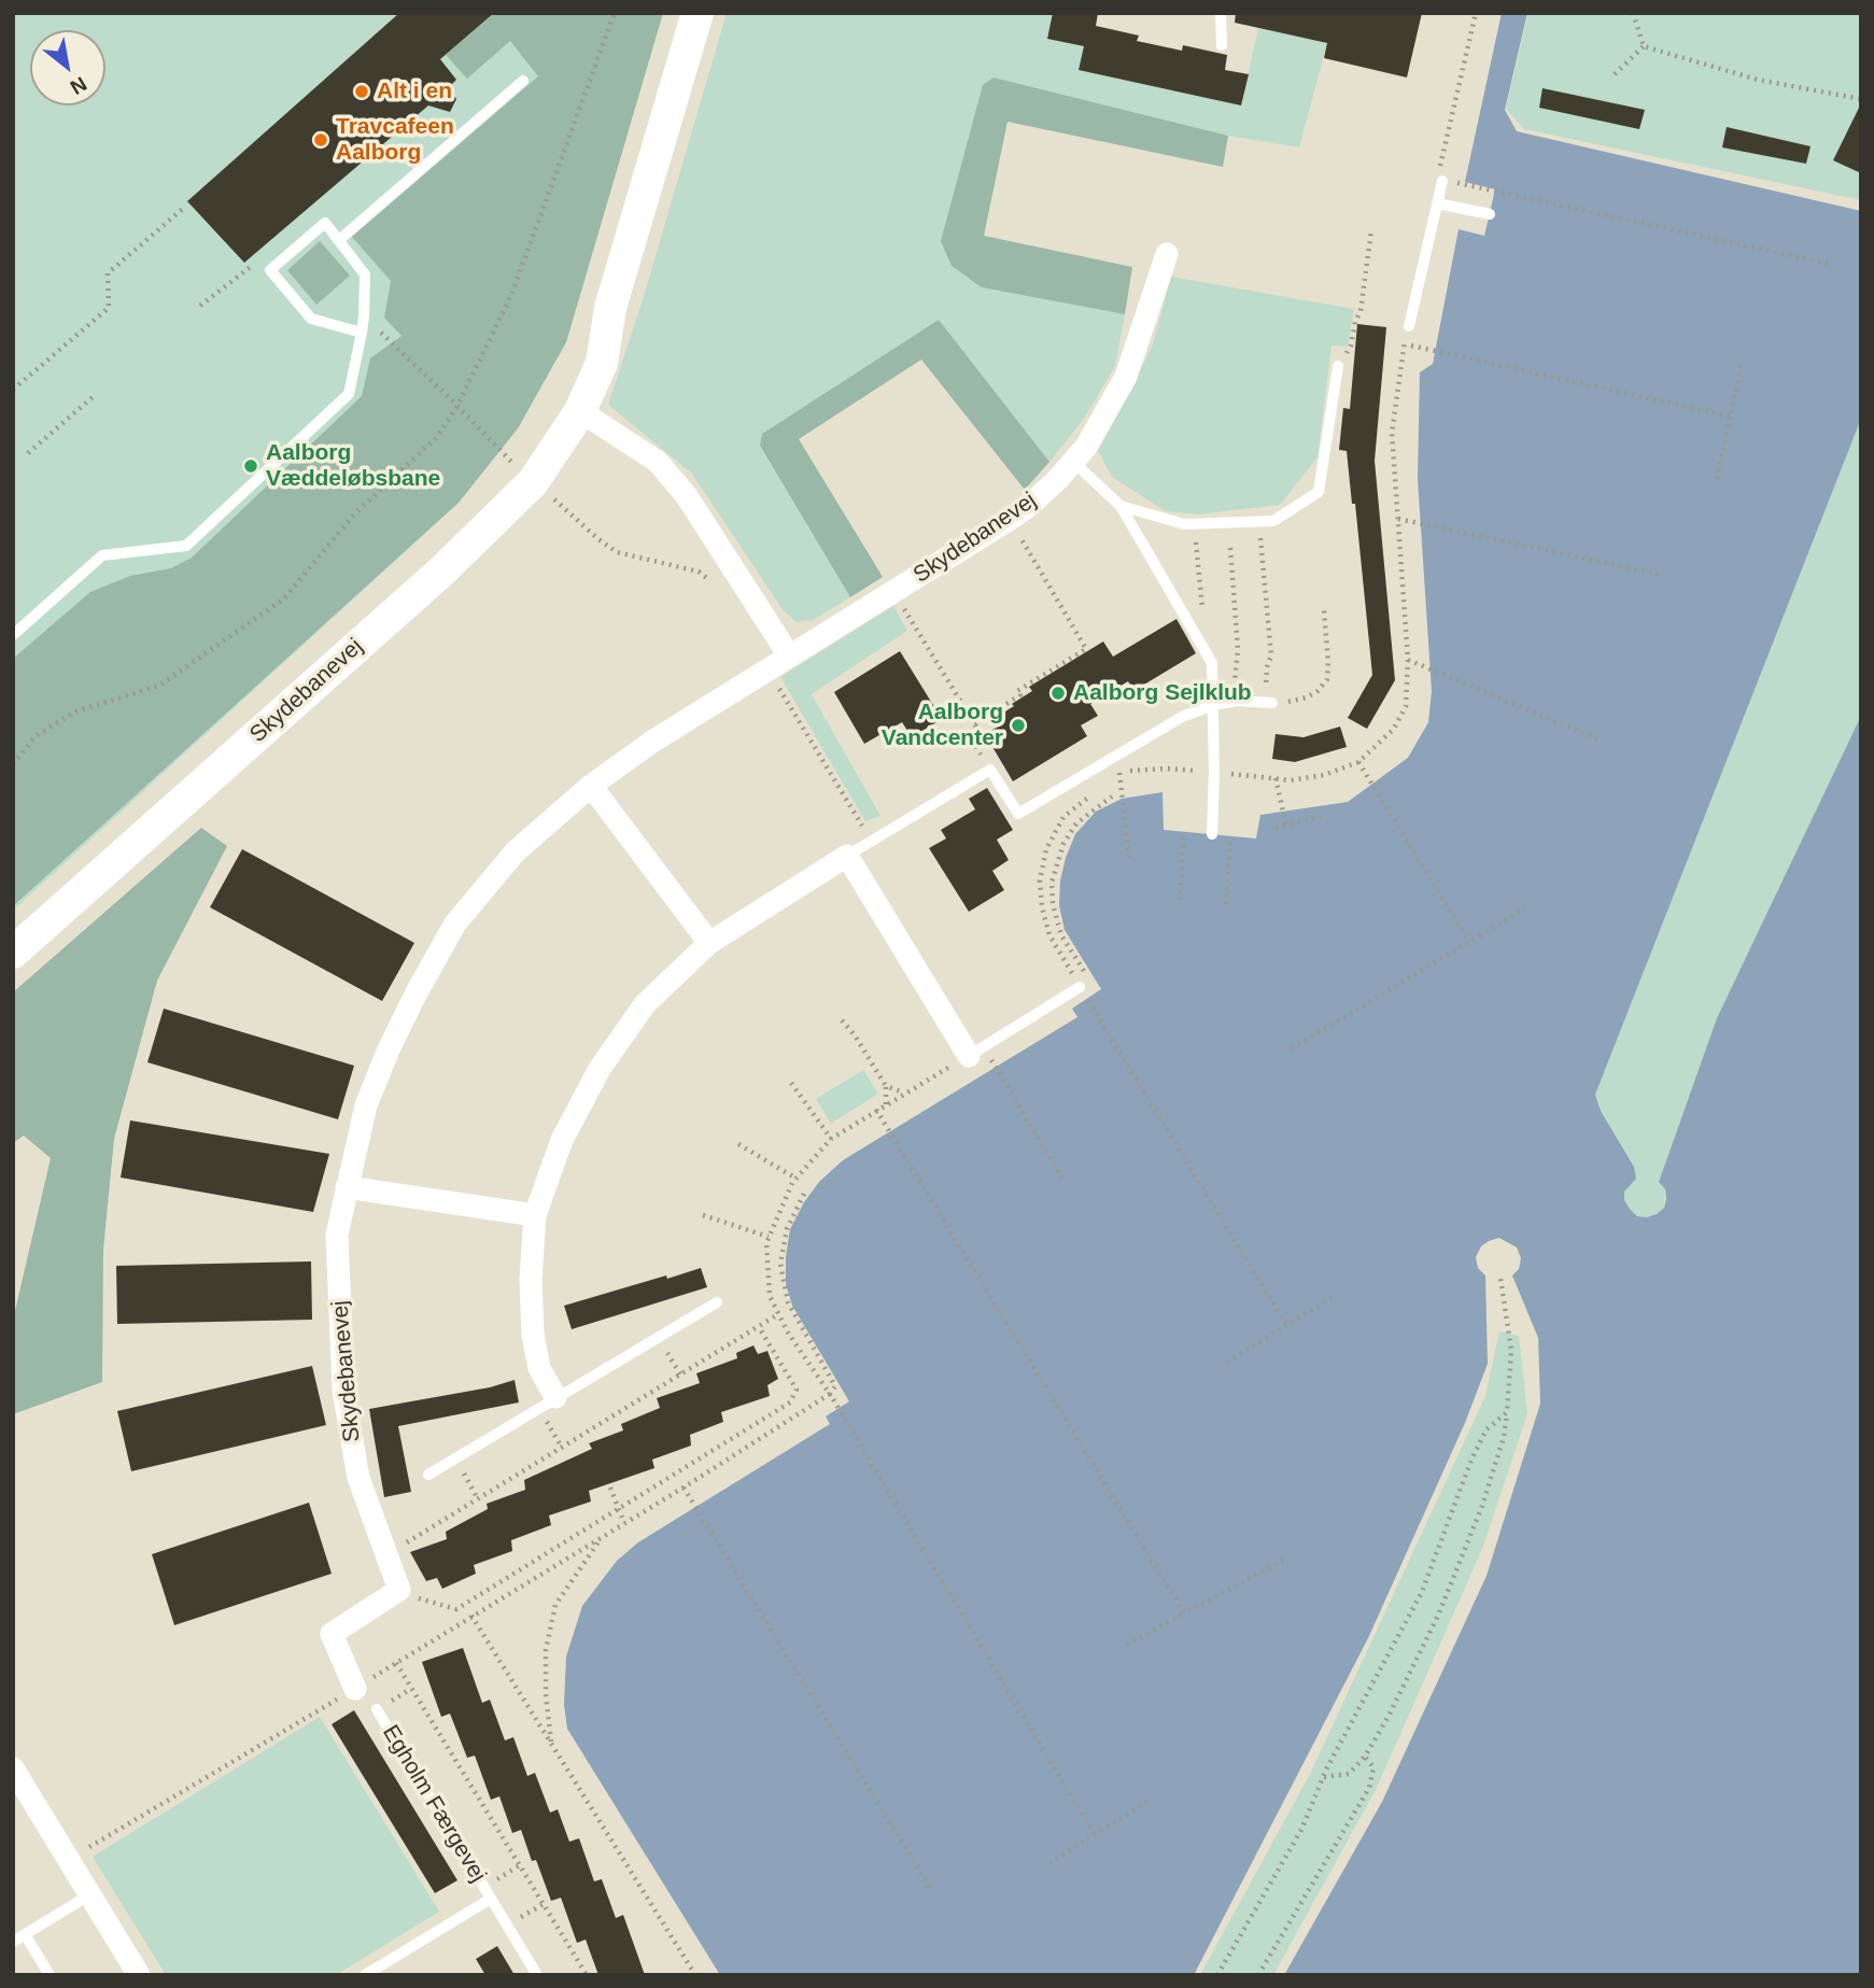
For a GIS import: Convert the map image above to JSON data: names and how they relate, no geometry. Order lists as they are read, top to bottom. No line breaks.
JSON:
{"streets":{"street":["Skydebanevej"],"lane":["Egholm Færgevej"]},"places":["Alt i en","Travcafeen Aalborg","Aalborg Væddeløbsbane","Aalborg Sejlklub","Aalborg Vandcenter"],"north":"bottom right"}
